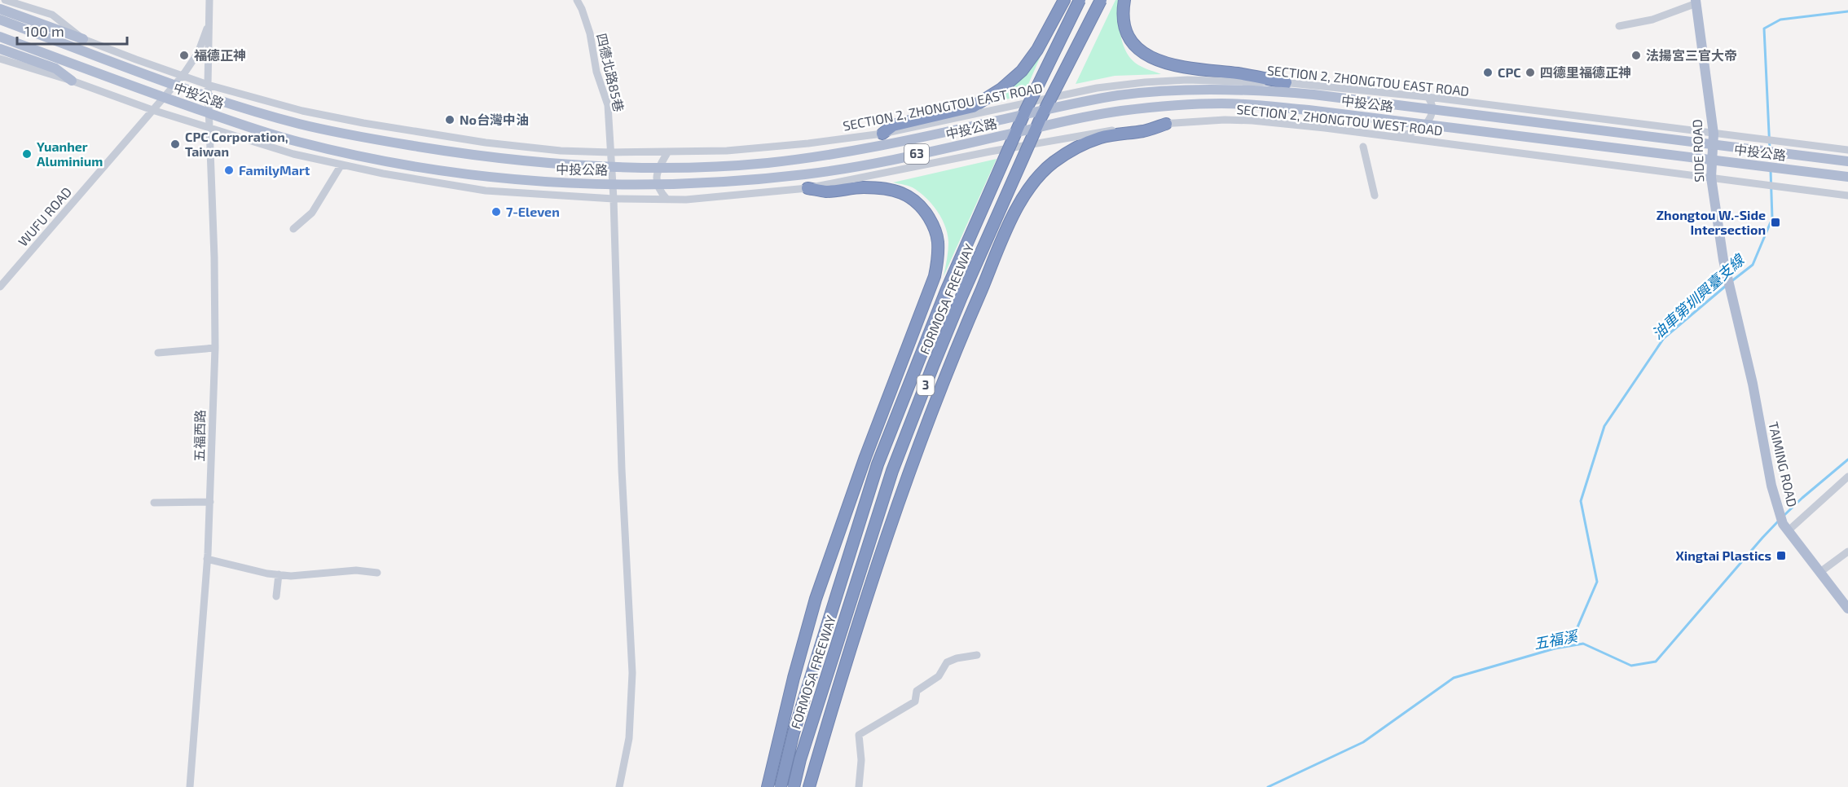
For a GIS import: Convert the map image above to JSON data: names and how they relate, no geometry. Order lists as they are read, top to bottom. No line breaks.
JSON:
{"streets":{"highway":["FORMOSA FREEWAY","3"],"main road":["中投公路","SIDE ROAD","63","TAIMING ROAD"],"street":["四德北路85巷","SECTION 2, ZHONGTOU EAST ROAD","SECTION 2, ZHONGTOU WEST ROAD","WUFU ROAD","五福西路"]},"crossings":[["四德北路85巷","SECTION 2, ZHONGTOU EAST ROAD"],["四德北路85巷","SECTION 2, ZHONGTOU WEST ROAD"],["SECTION 2, ZHONGTOU EAST ROAD","SIDE ROAD"],["SECTION 2, ZHONGTOU EAST ROAD","WUFU ROAD"],["SECTION 2, ZHONGTOU EAST ROAD","五福西路"],["SECTION 2, ZHONGTOU WEST ROAD","SIDE ROAD"],["SECTION 2, ZHONGTOU WEST ROAD","WUFU ROAD"],["SECTION 2, ZHONGTOU WEST ROAD","五福西路"],["SIDE ROAD","TAIMING ROAD"],["WUFU ROAD","五福西路"]],"water":["油車第圳興臺支線","五福溪"],"places":{"other":["福德正神","法揚宮三官大帝","CPC","四德里福德正神","No台灣中油","CPC Corporation, Taiwan","Yuanher Aluminium","FamilyMart","7-Eleven"],"transit":["Zhongtou W.-Side Intersection","Xingtai Plastics"]},"scale_bar":"100 m"}
